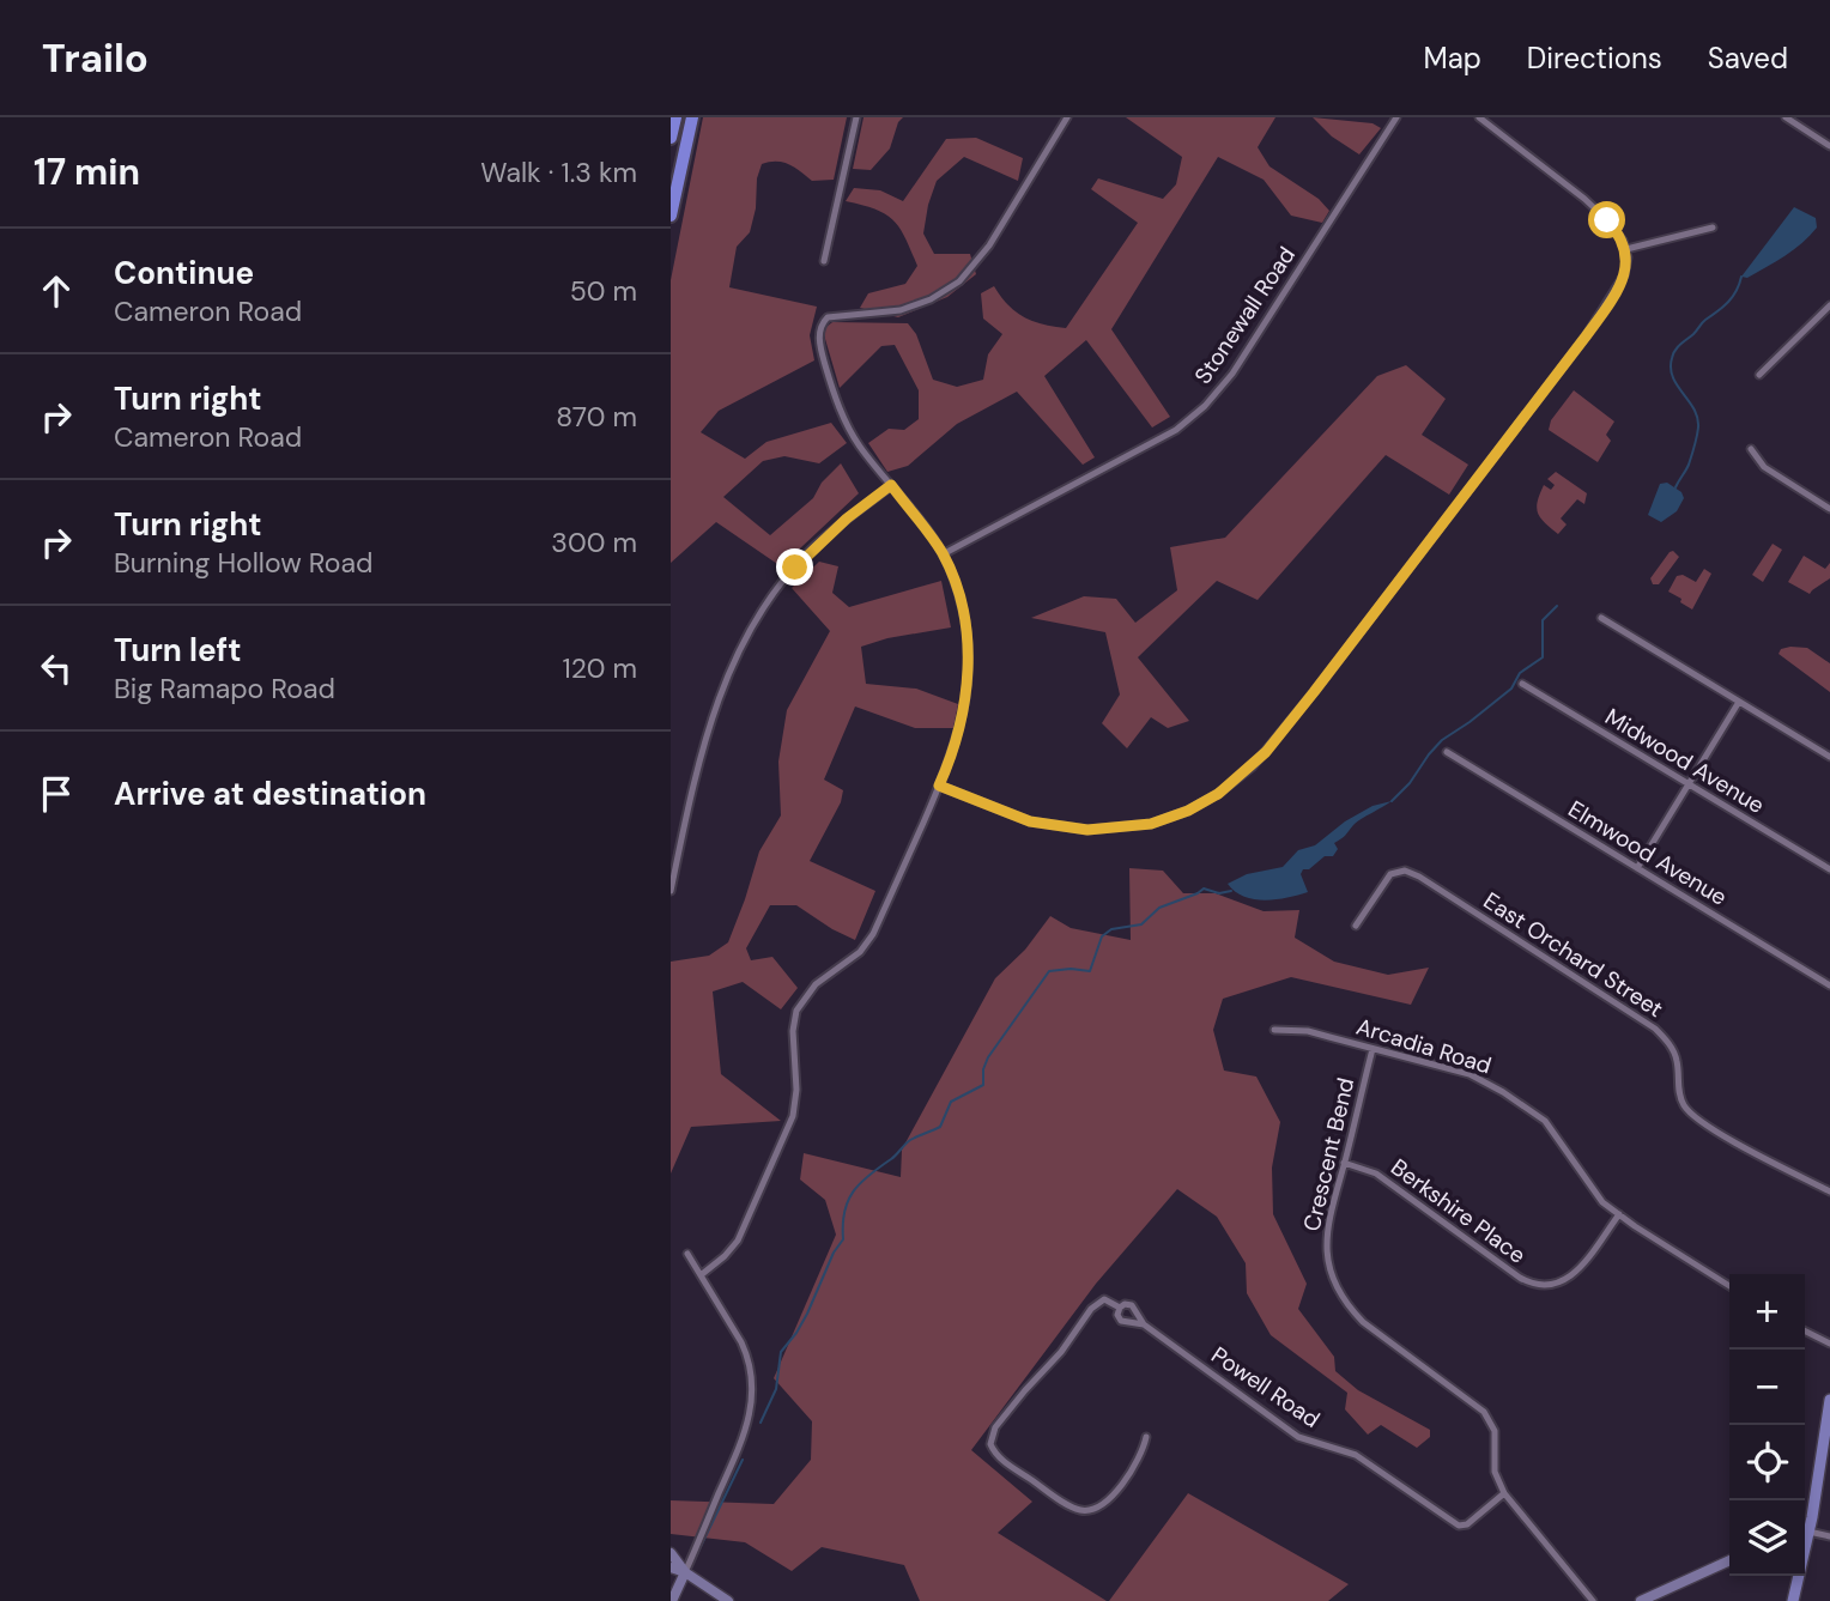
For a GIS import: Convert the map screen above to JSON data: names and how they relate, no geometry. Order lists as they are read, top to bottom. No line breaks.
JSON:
{"streets":{"street":["Stonewall Road","Midwood Avenue","Elmwood Avenue","East Orchard Street","Arcadia Road","Crescent Bend","Berkshire Place","Powell Road"]},"crossings":[["Arcadia Road","Crescent Bend"],["Arcadia Road","Berkshire Place"],["Crescent Bend","Berkshire Place"],["Crescent Bend","Powell Road"]],"page":{"header":"Trailo","nav":["Map","Directions","Saved"],"heading":["17 min","Walk · 1.3 km"],"list":[["Continue","Cameron Road","50 m"],["Turn right","Cameron Road","870 m"],["Turn right","Burning Hollow Road","300 m"],["Turn left","Big Ramapo Road","120 m"],"Arrive at destination"],"map_buttons":["+","−"]}}
